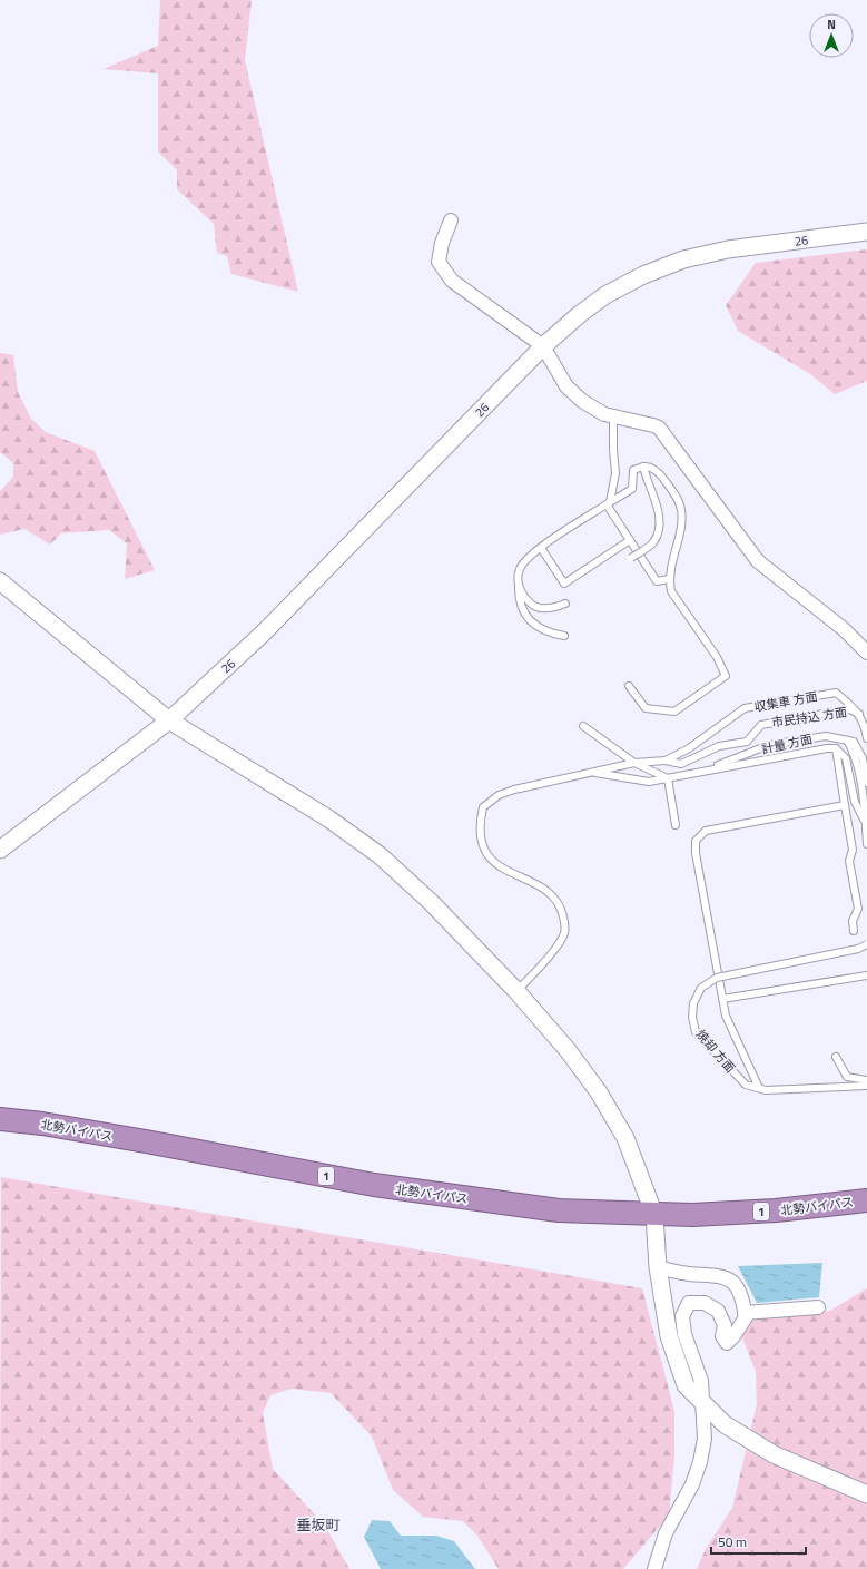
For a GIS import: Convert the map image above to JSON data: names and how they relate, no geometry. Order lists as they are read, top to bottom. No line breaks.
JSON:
{"streets":{"highway":["北勢バイパス","1"],"street":["26"],"lane":["収集車 方面","市民持込 方面","計量 方面","焼却 方面"]},"crossings":[["収集車 方面","市民持込 方面"]],"districts":["垂坂町"],"scale_bar":"50 m","north":"top"}
